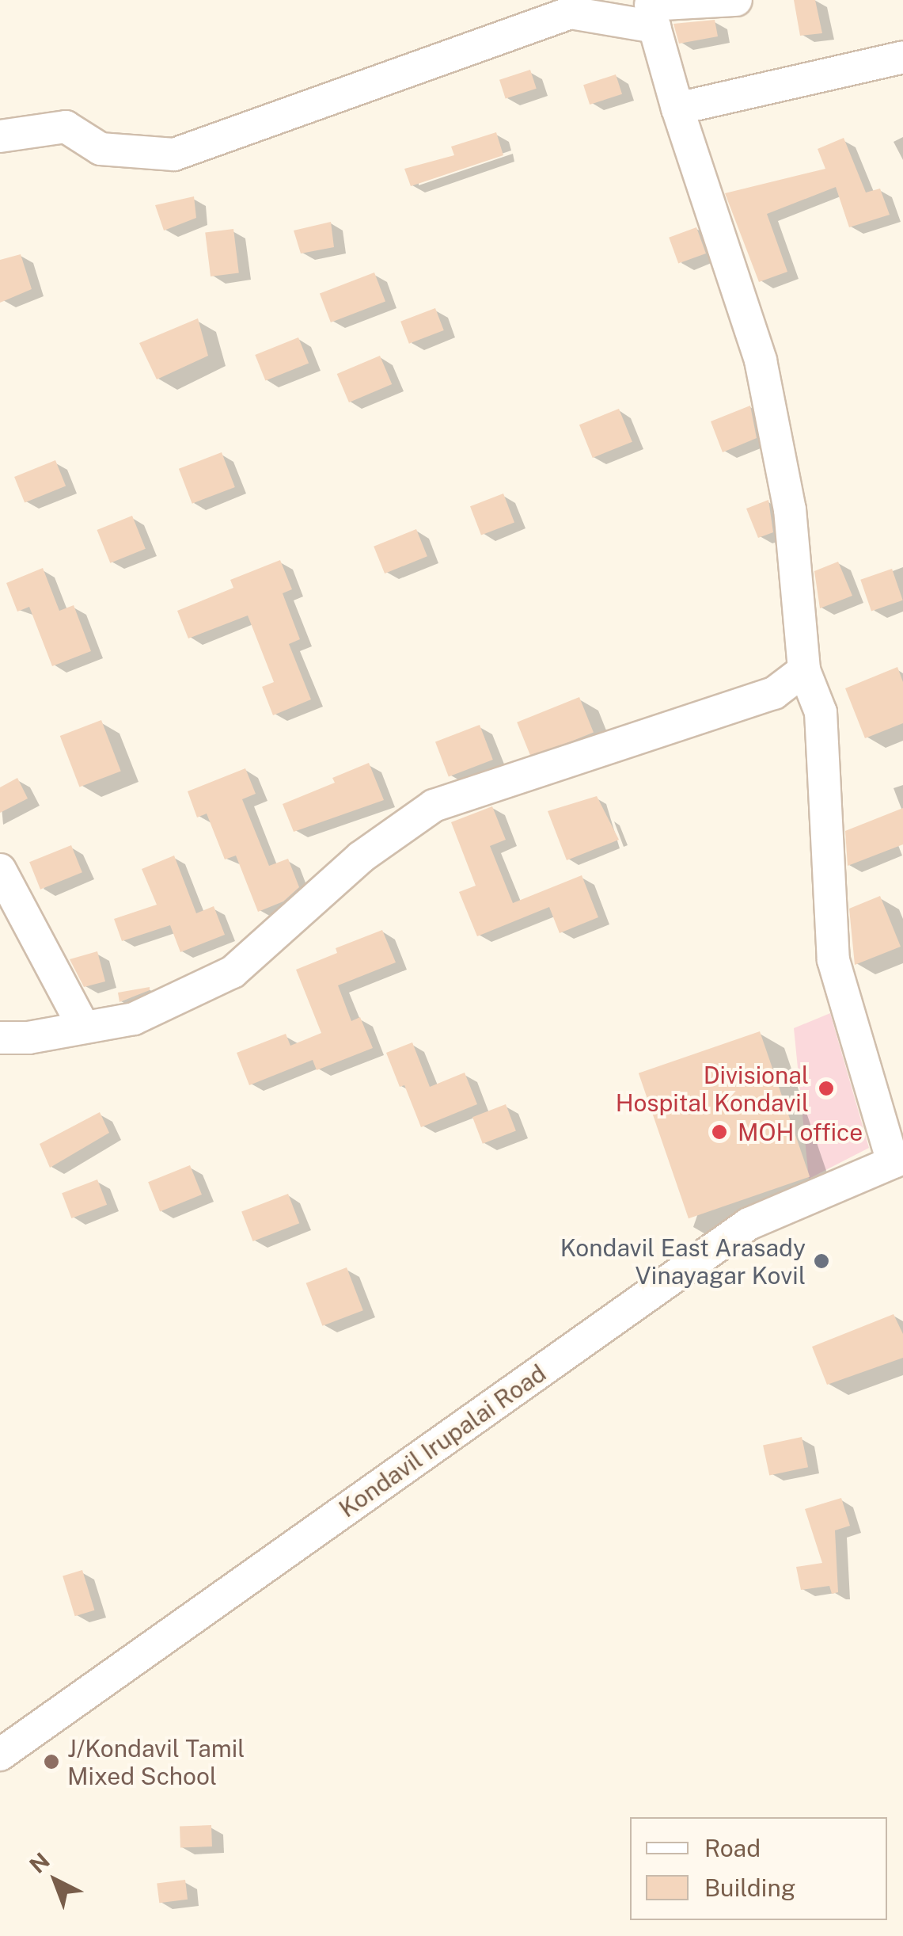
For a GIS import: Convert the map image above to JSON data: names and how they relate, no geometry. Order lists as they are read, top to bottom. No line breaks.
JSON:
{"streets":{"street":["Kondavil Irupalai Road"]},"places":["Divisional Hospital Kondavil","MOH office","Kondavil East Arasady Vinayagar Kovil","J/Kondavil Tamil Mixed School"],"legend":["Road","Building"],"north":"top left"}
